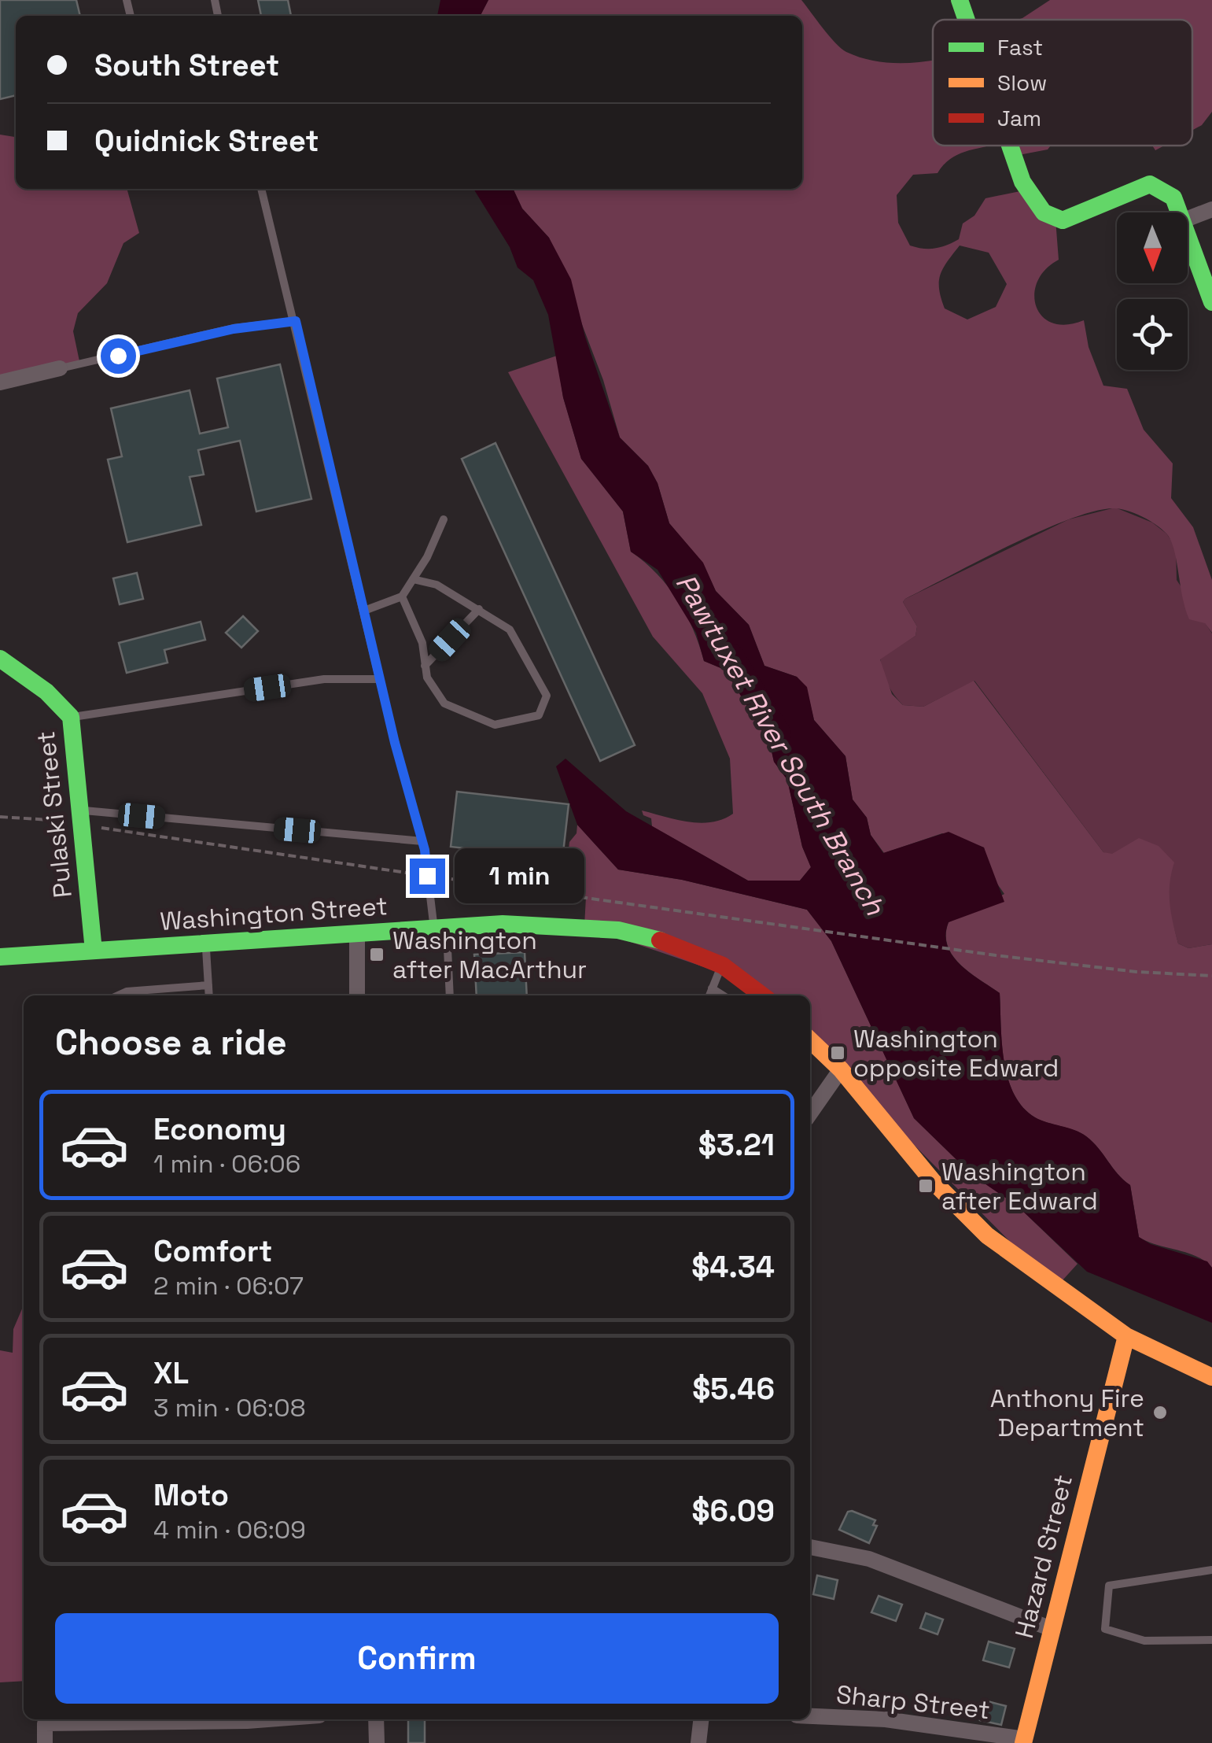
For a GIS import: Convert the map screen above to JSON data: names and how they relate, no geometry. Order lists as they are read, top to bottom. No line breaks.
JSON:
{"streets":{"main road":["Pulaski Street","Washington Street","Hazard Street"],"street":["Sharp Street"]},"crossings":[["Pulaski Street","Washington Street"],["Hazard Street","Sharp Street"]],"water":["Pawtuxet River South Branch"],"places":{"transit":["Washington after MacArthur","Washington opposite Edward","Washington after Edward"],"other":["Anthony Fire Department"]},"legend":["Fast","Slow","Jam"],"north":"bottom","page":{"banner":["South Street","Quidnick Street"],"bubble":"1 min","heading":"Choose a ride","list":[{"name":"Economy","note":"1 min · 06:06","value":"$3.21"},{"name":"Comfort","note":"2 min · 06:07","value":"$4.34"},{"name":"XL","note":"3 min · 06:08","value":"$5.46"},{"name":"Moto","note":"4 min · 06:09","value":"$6.09"}],"buttons":"Confirm"}}
